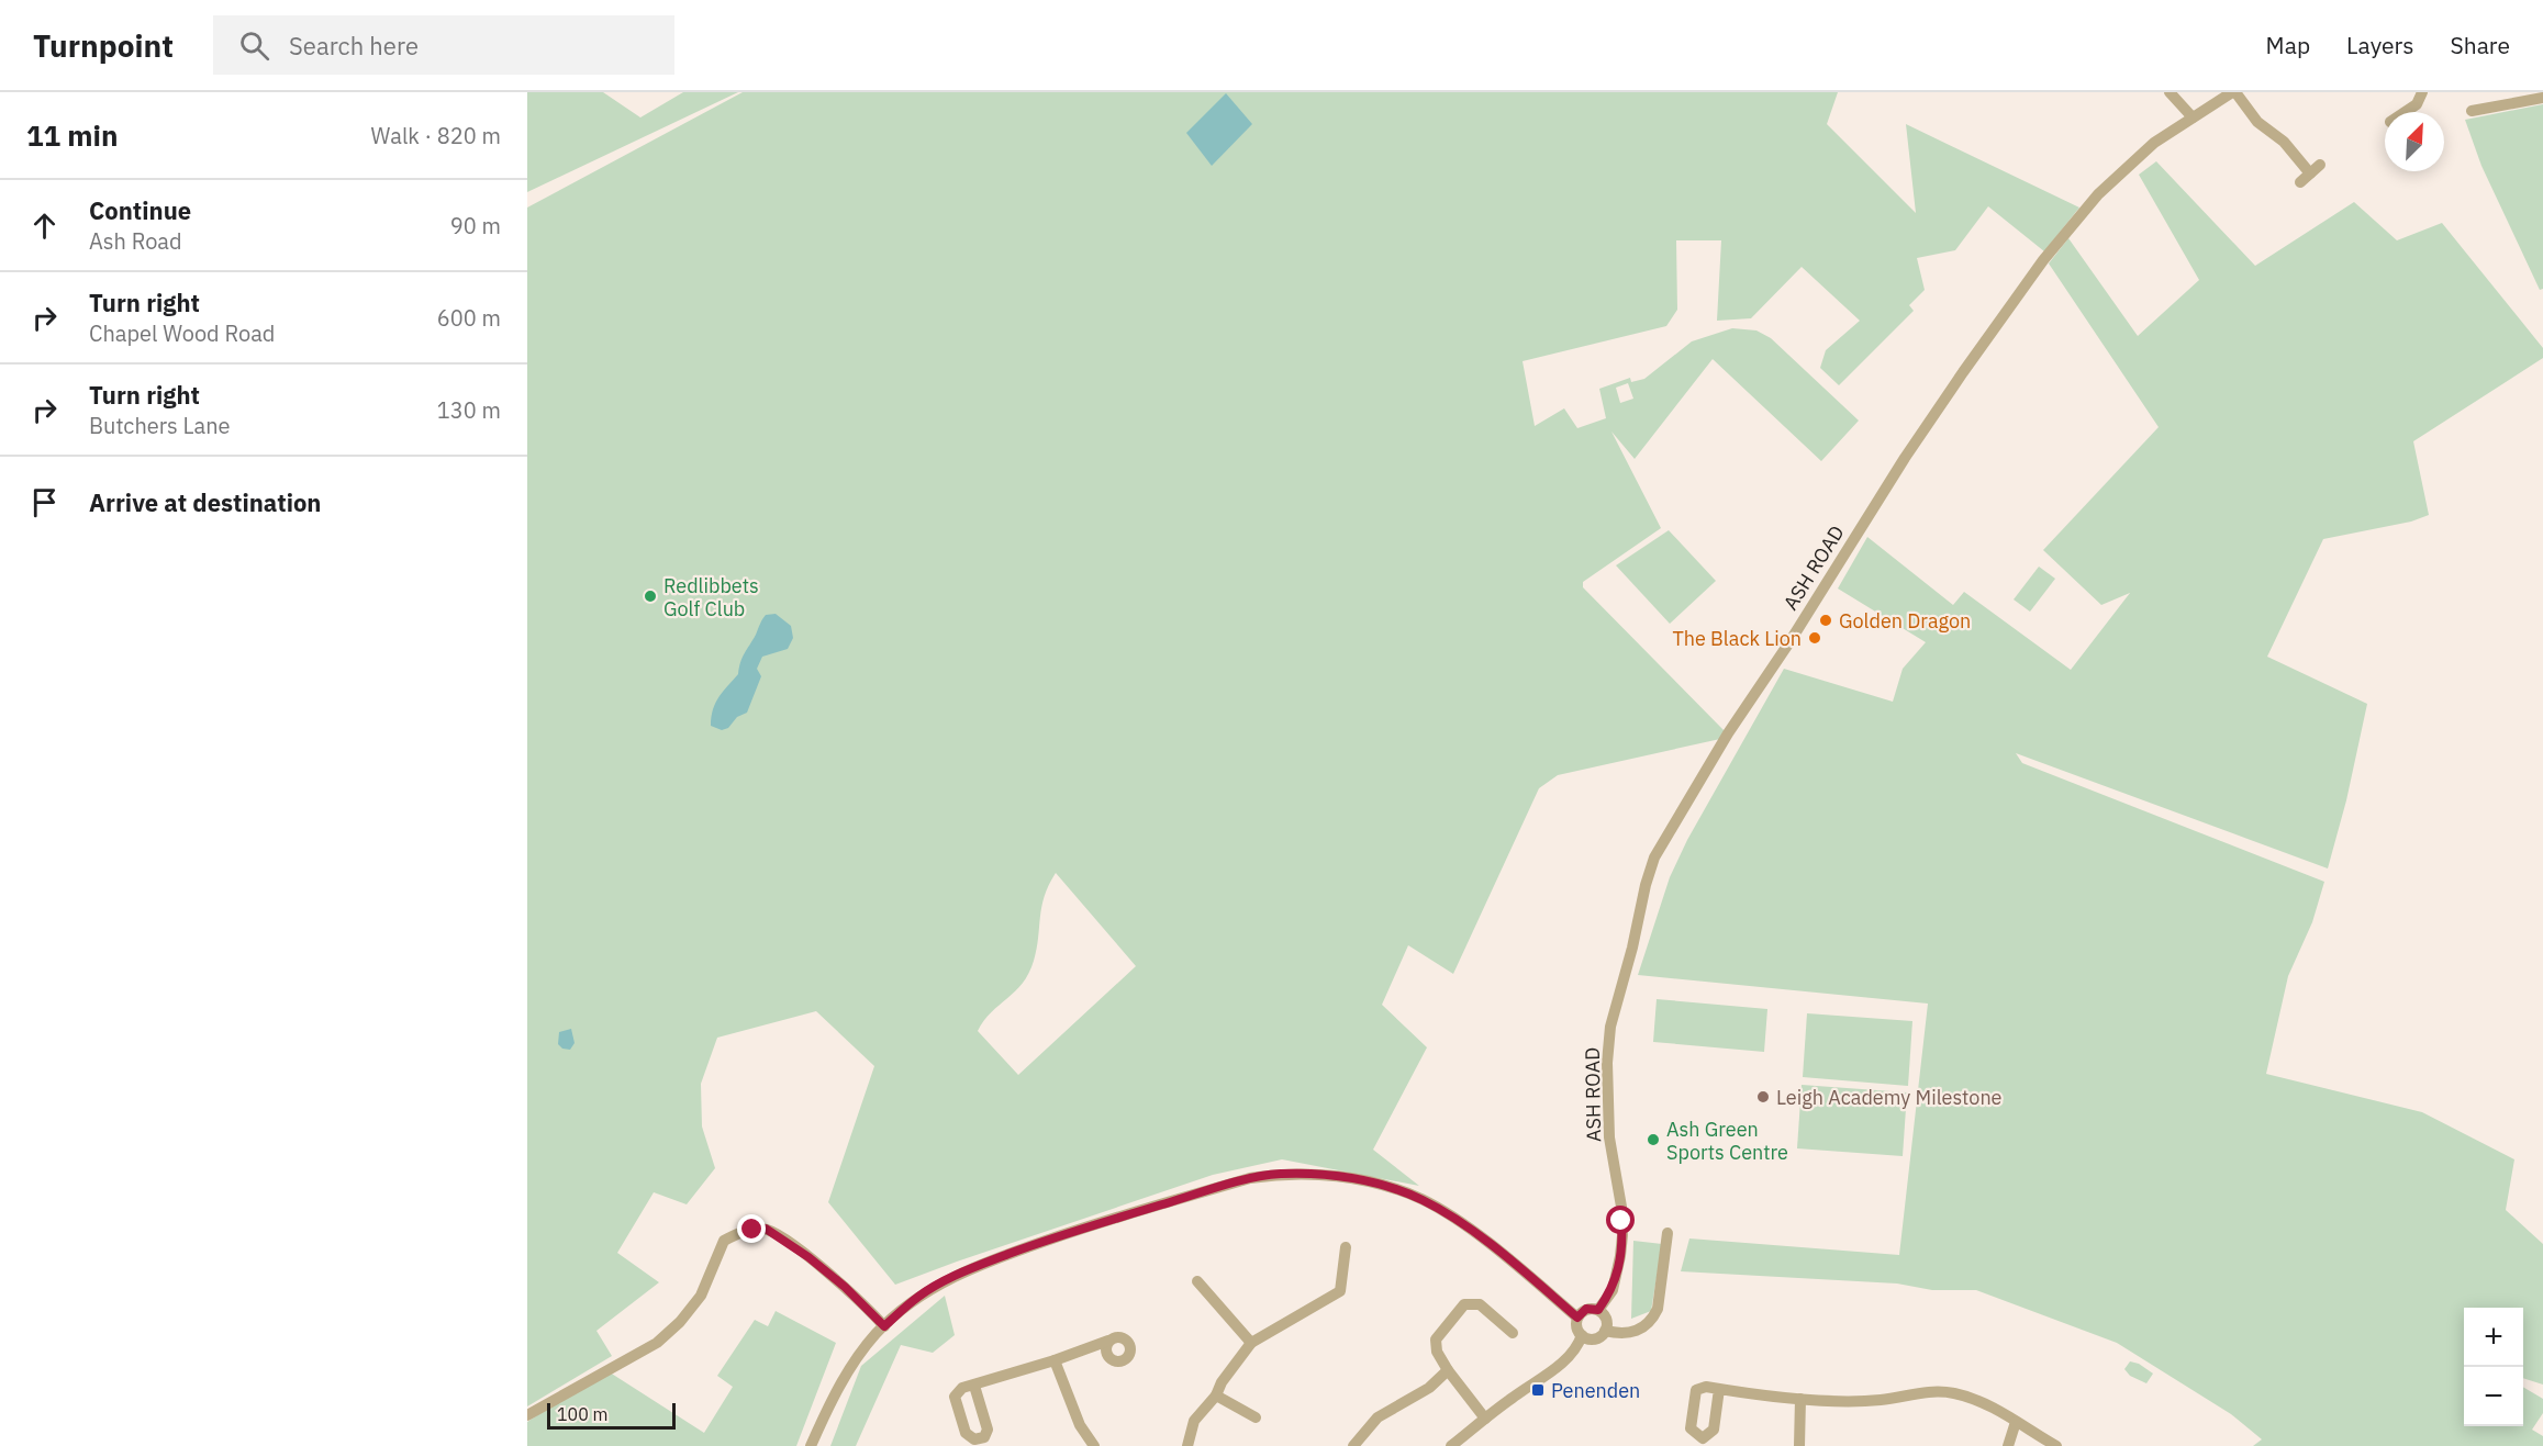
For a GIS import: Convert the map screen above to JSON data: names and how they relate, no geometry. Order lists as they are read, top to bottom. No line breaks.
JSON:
{"streets":{"street":["ASH ROAD"]},"places":{"other":["Redlibbets Golf Club","Golden Dragon","The Black Lion","Leigh Academy Milestone","Ash Green Sports Centre"],"transit":["Penenden"]},"scale_bar":"100 m","north":"top right","page":{"header":"Turnpoint","search":"Search here","nav":["Map","Layers","Share"],"heading":["11 min","Walk · 820 m"],"list":[["Continue","Ash Road","90 m"],["Turn right","Chapel Wood Road","600 m"],["Turn right","Butchers Lane","130 m"],"Arrive at destination"],"map_buttons":["+","−"],"scale":"100 m"}}
